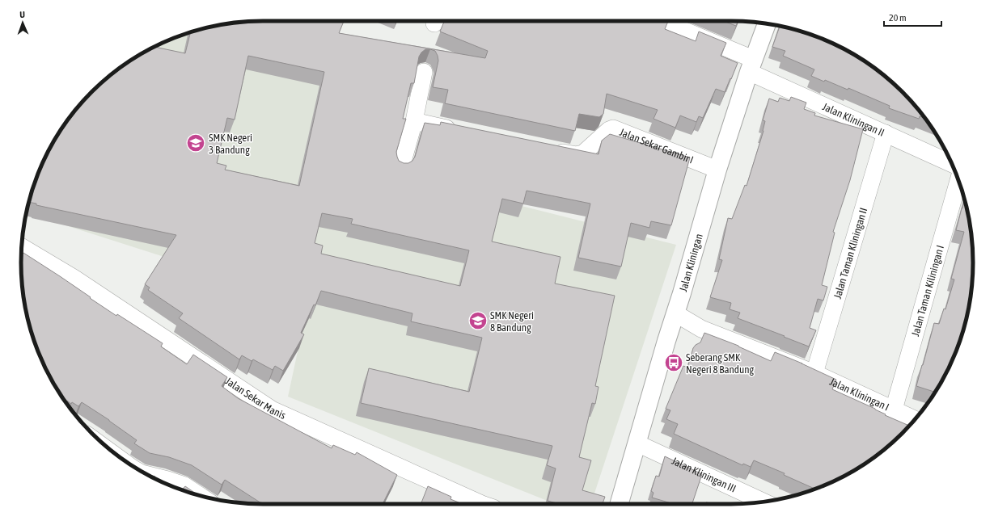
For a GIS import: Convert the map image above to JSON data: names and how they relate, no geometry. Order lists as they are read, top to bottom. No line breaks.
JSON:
{"streets":{"street":["Jalan Kliningan II","Jalan Sekar Gambir I","Jalan Taman Kliningan II","Jalan Kliningan","Jalan Taman Kiliningan I","Jalan Kliningan I","Jalan Sekar Manis","Jalan Kliningan III"]},"crossings":[["Jalan Kliningan II","Jalan Taman Kliningan II"],["Jalan Kliningan II","Jalan Kliningan"],["Jalan Sekar Gambir I","Jalan Kliningan"],["Jalan Taman Kliningan II","Jalan Kliningan I"],["Jalan Kliningan","Jalan Kliningan I"],["Jalan Kliningan","Jalan Kliningan III"],["Jalan Taman Kiliningan I","Jalan Kliningan I"]],"places":{"school or university":["SMK Negeri 3 Bandung","SMK Negeri 8 Bandung"],"bus stop":["Seberang SMK Negeri 8 Bandung"]},"scale_bar":"20 m","north":"top"}
